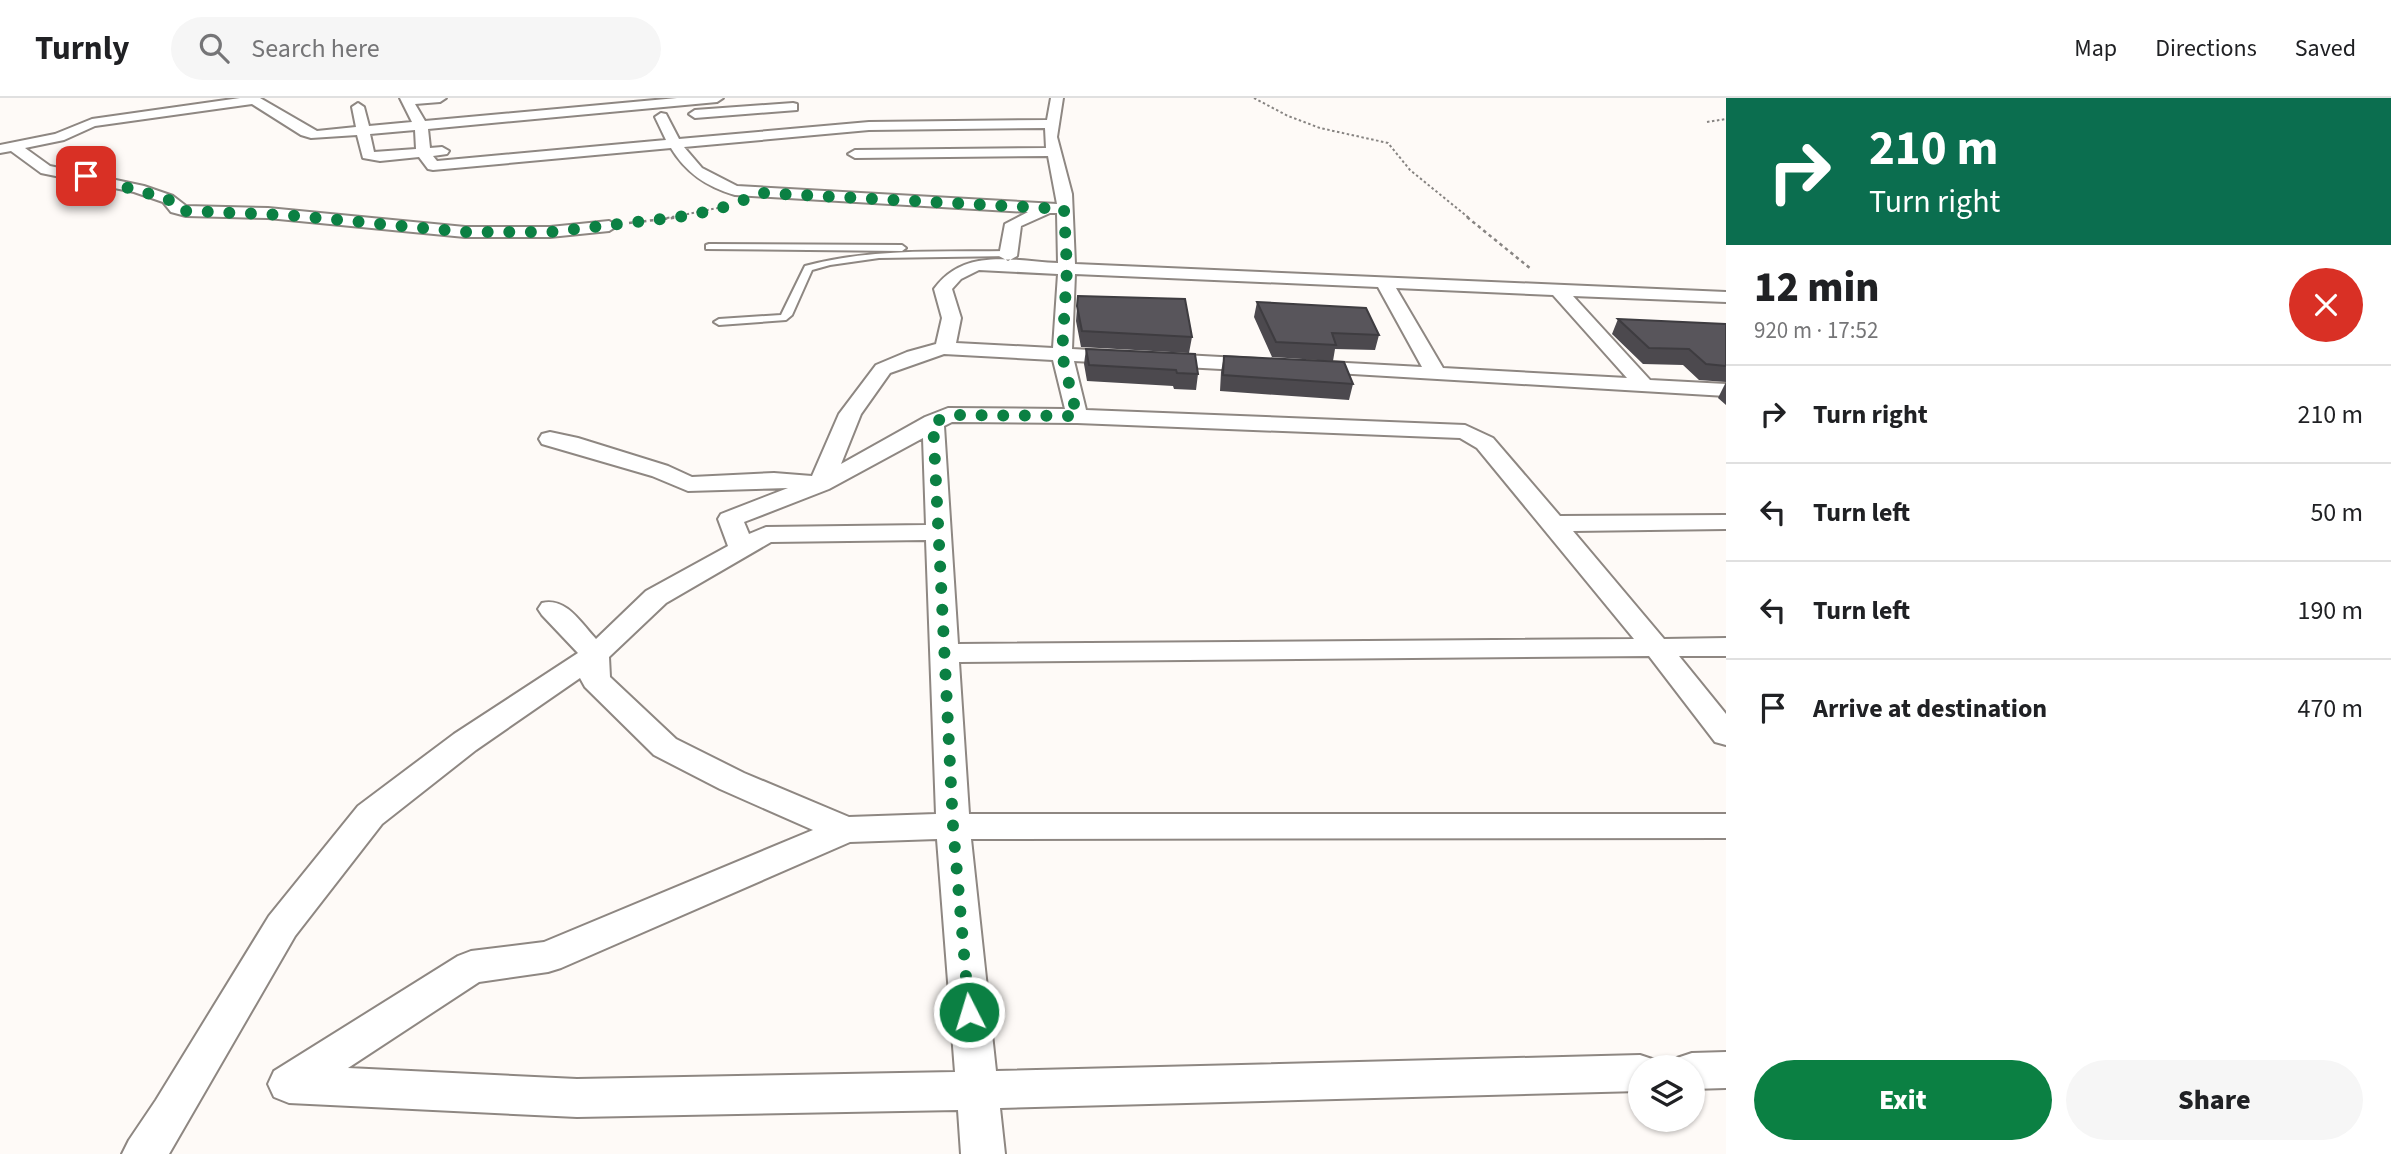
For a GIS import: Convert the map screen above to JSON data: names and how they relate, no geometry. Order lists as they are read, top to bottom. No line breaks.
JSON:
{"page":{"header":"Turnly","search":"Search here","nav":["Map","Directions","Saved"],"turn":["210 m","Turn right"],"heading":["12 min","920 m · 17:52"],"list":[{"name":"Turn right","value":"210 m"},{"name":"Turn left","value":"50 m"},{"name":"Turn left","value":"190 m"},{"name":"Arrive at destination","value":"470 m"}],"buttons":["Exit","Share"]}}
